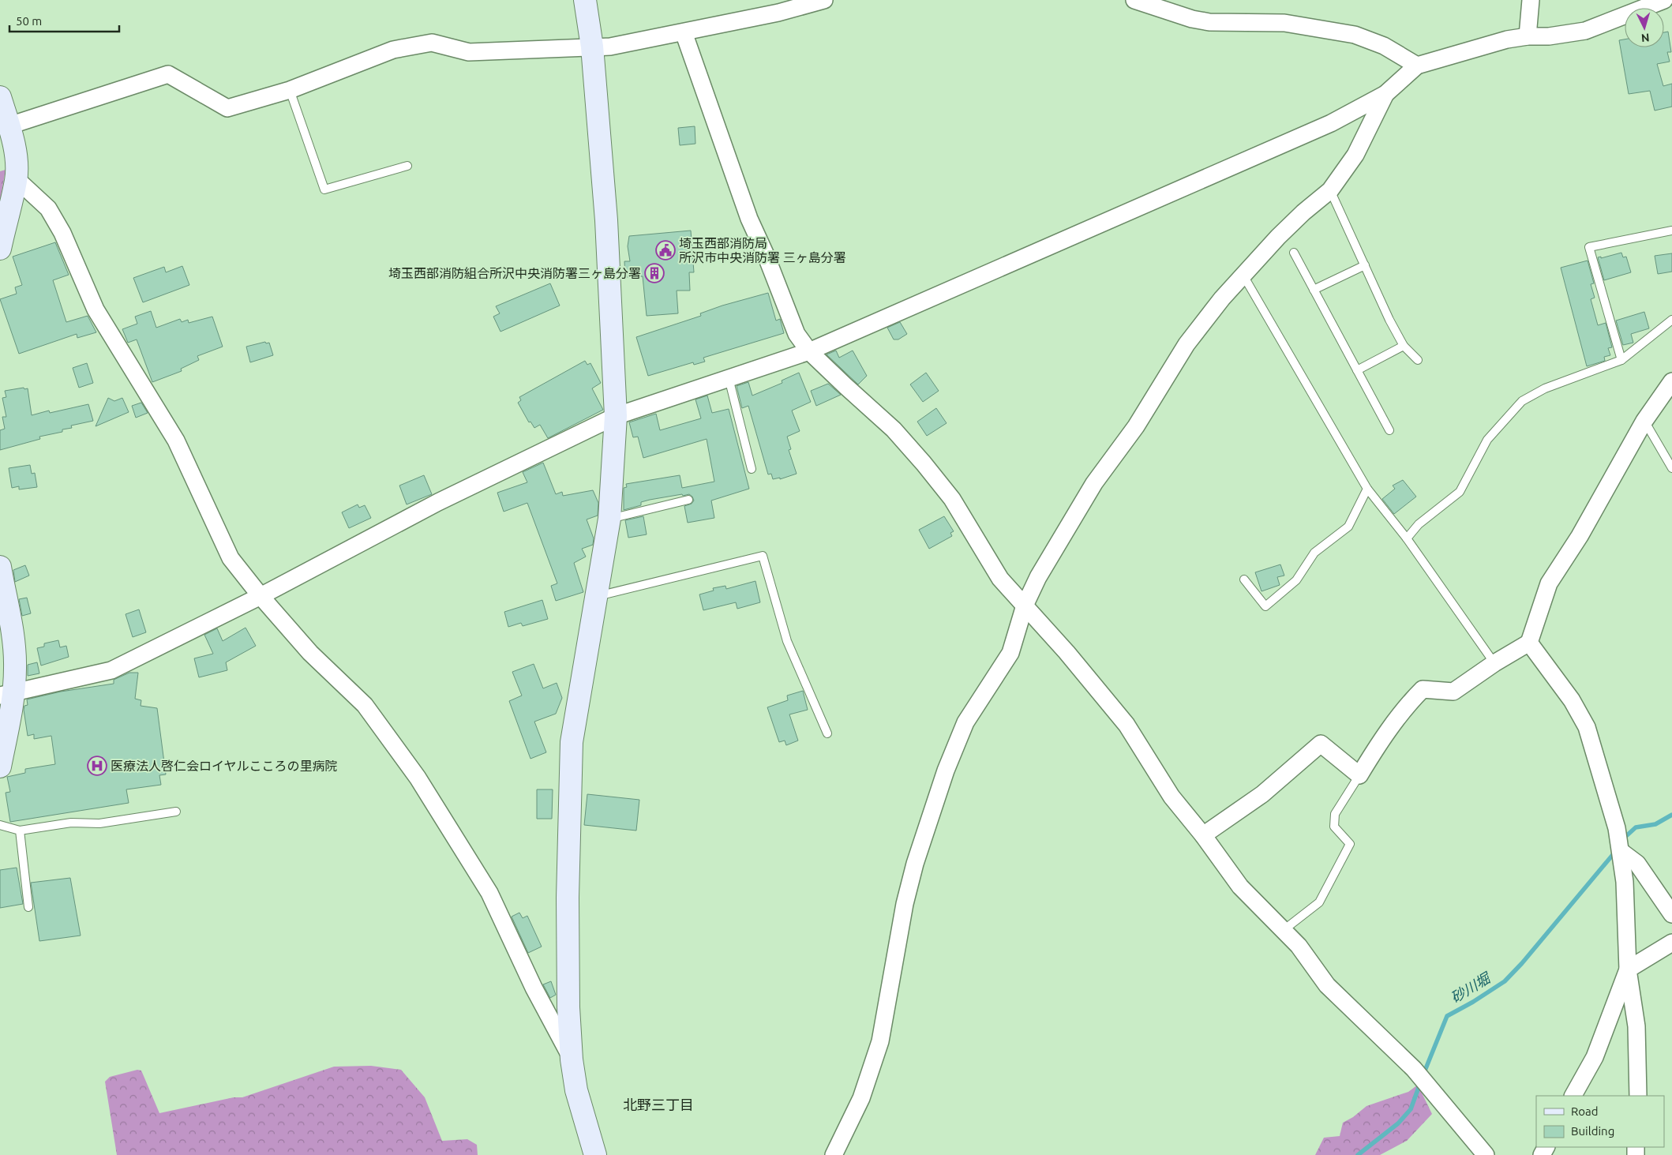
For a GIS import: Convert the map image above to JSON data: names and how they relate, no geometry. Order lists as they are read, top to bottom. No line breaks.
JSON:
{"districts":["北野三丁目"],"water":["砂川堀"],"places":{"public building":["埼玉西部消防局 所沢市中央消防署 三ヶ島分署"],"building":["埼玉西部消防組合所沢中央消防署三ヶ島分署"],"hospital":["医療法人啓仁会ロイヤルこころの里病院"]},"legend":["Road","Building"],"scale_bar":"50 m","north":"bottom"}
